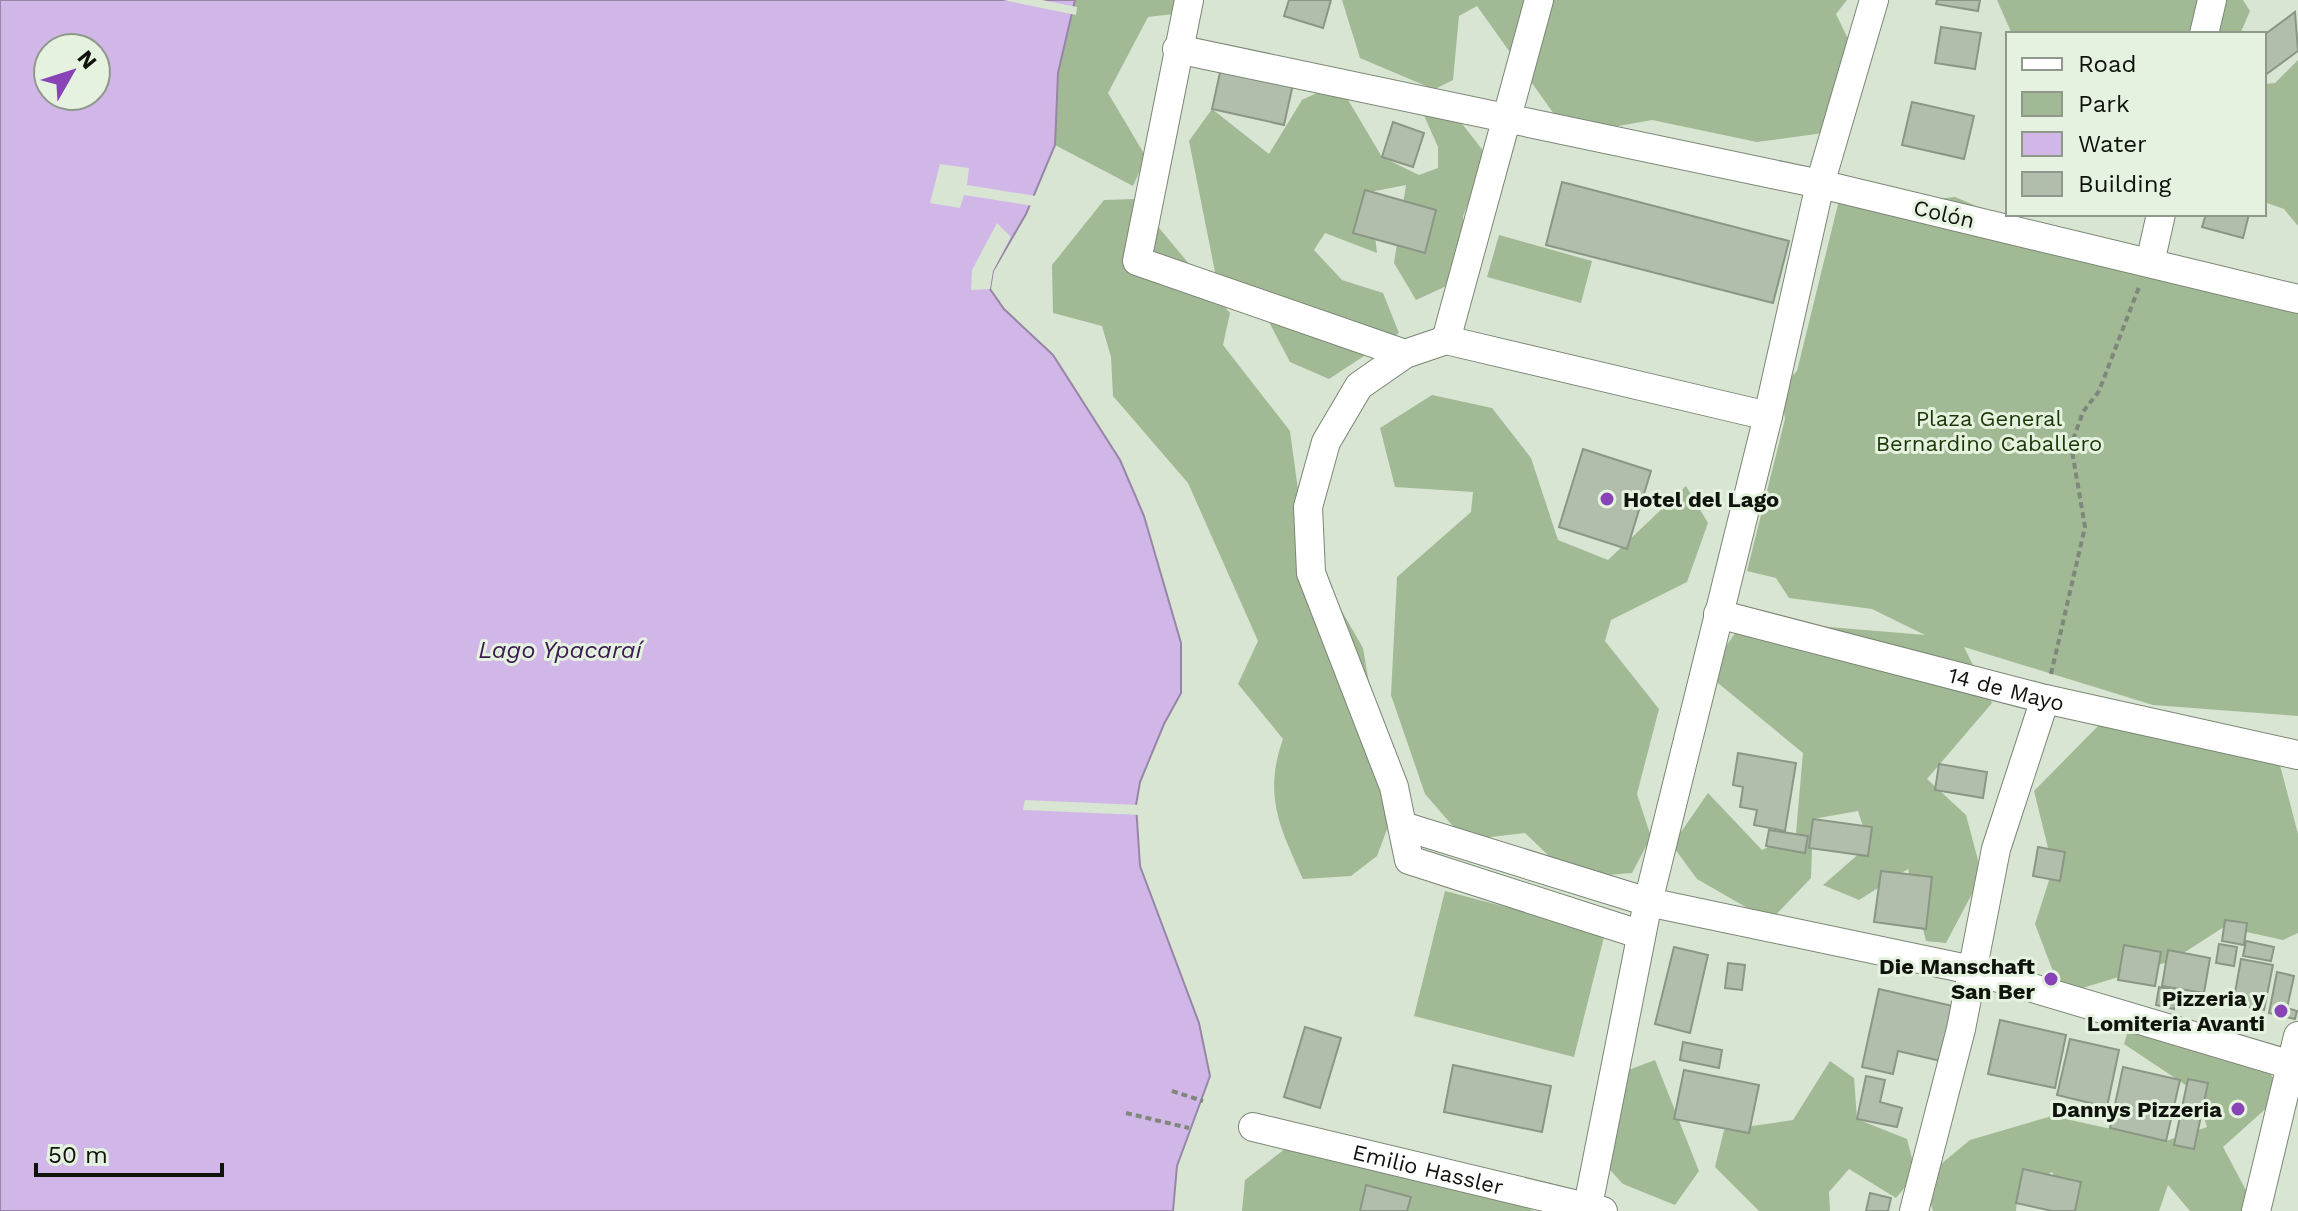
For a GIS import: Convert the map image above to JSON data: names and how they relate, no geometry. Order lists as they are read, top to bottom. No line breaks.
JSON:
{"streets":{"street":["Colón","14 de Mayo","Emilio Hassler"]},"water":["Lago Ypacaraí"],"parks":["Plaza General Bernardino Caballero"],"places":["Hotel del Lago","Die Manschaft San Ber","Pizzeria y Lomiteria Avanti","Dannys Pizzeria"],"legend":["Road","Park","Water","Building"],"scale_bar":"50 m","north":"top right"}
